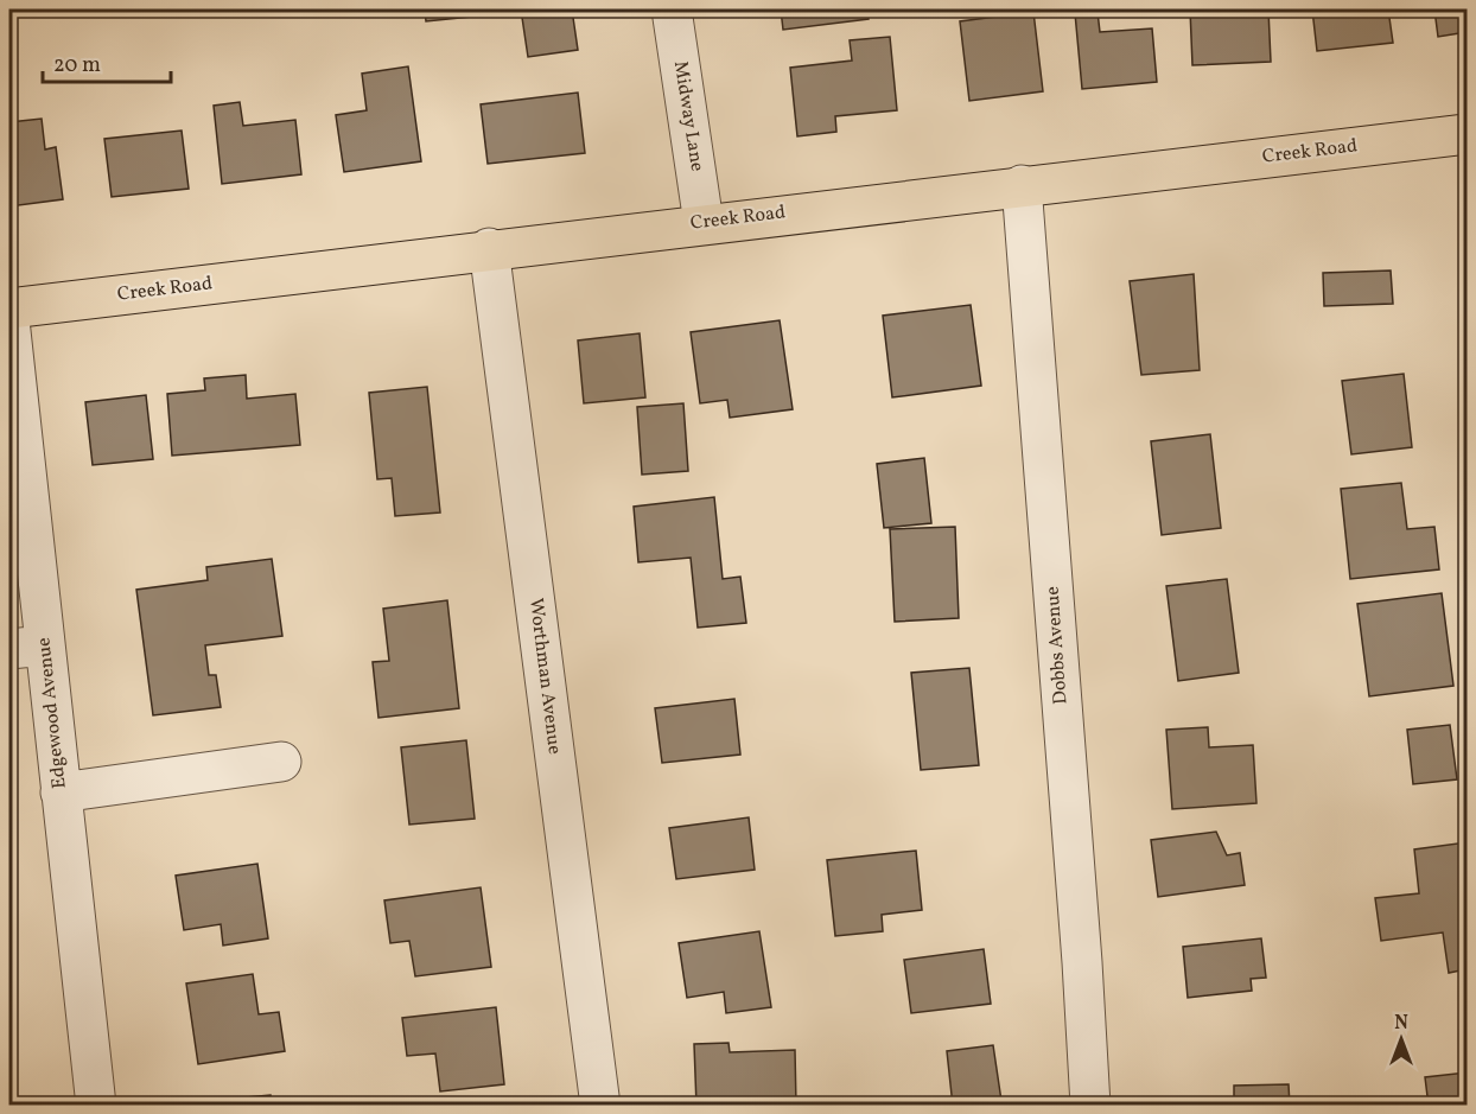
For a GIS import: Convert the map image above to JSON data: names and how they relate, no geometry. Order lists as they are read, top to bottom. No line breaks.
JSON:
{"streets":{"main road":["Creek Road"],"street":["Midway Lane","Dobbs Avenue","Worthman Avenue","Edgewood Avenue"]},"crossings":[["Midway Lane","Creek Road"],["Creek Road","Dobbs Avenue"],["Creek Road","Worthman Avenue"]],"scale_bar":"20 m","north":"top"}
